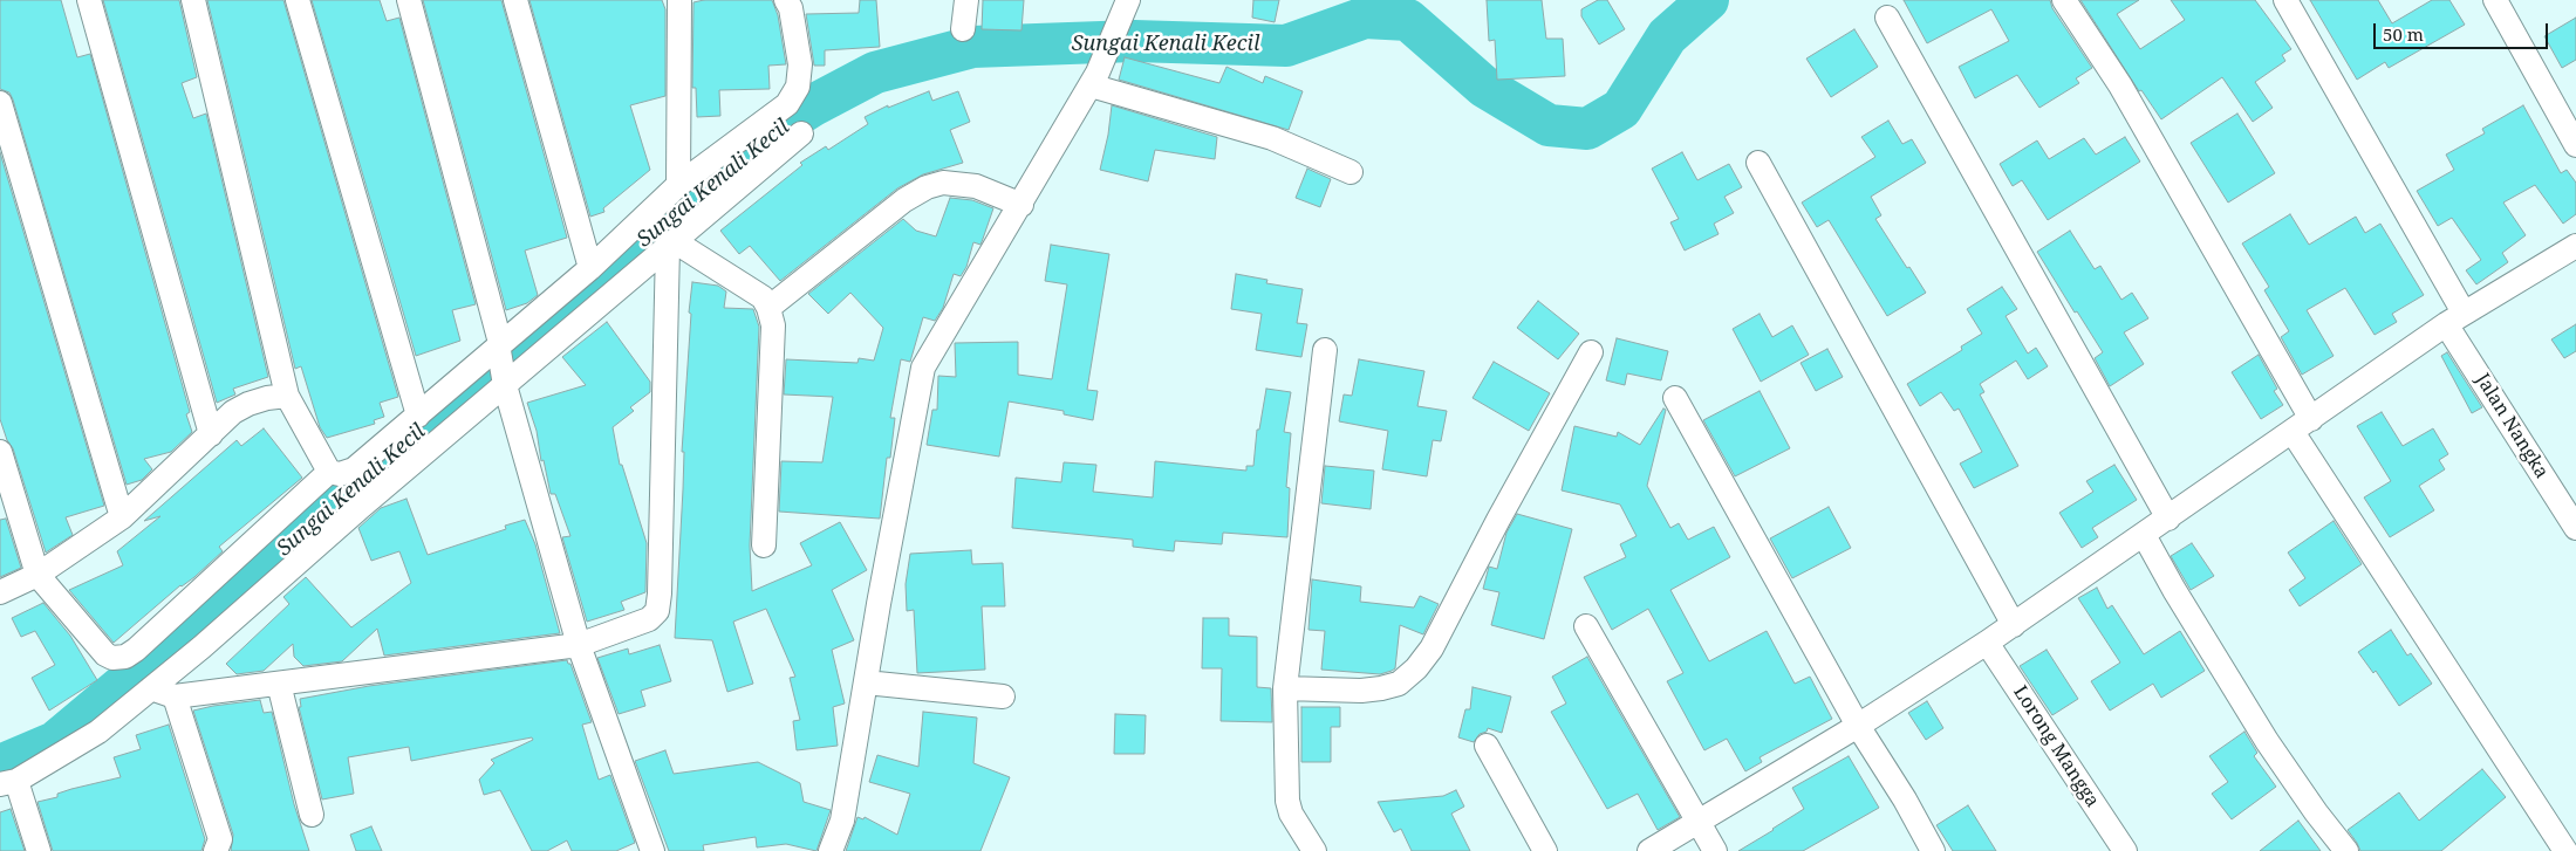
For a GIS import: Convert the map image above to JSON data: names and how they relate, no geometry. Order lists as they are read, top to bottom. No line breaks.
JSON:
{"streets":{"street":["Jalan Nangka","Lorong Mangga"]},"water":["Sungai Kenali Kecil"],"scale_bar":"50 m"}
